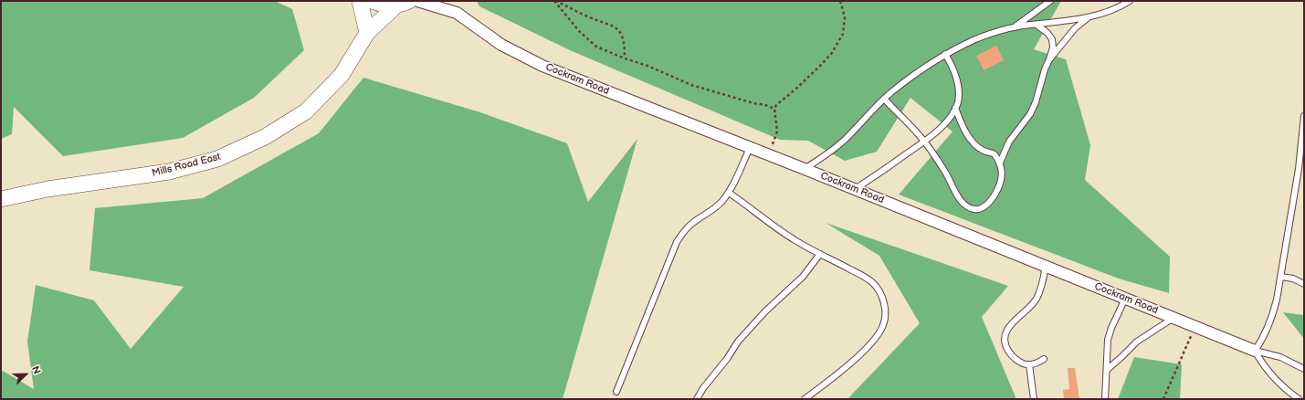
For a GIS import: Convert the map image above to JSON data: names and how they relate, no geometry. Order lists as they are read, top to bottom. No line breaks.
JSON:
{"streets":{"main road":["Mills Road East"],"street":["Cockram Road"]},"north":"top right"}
